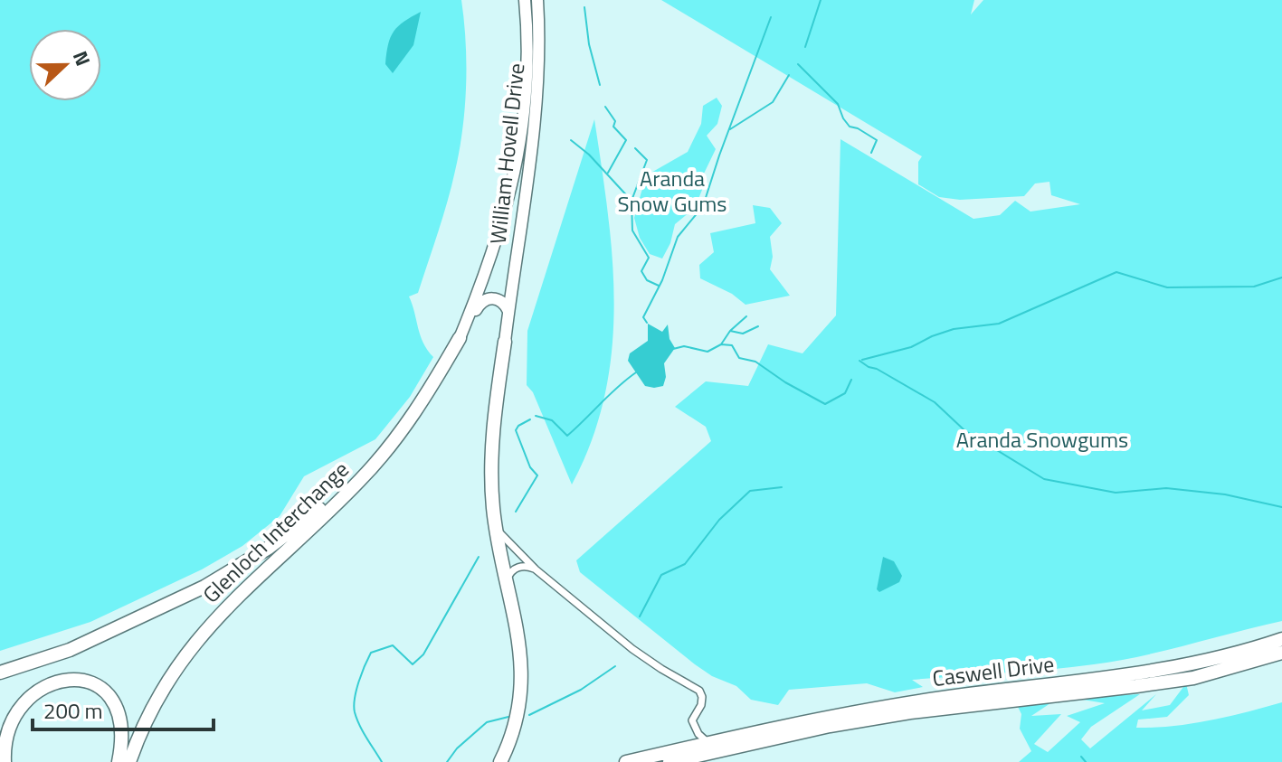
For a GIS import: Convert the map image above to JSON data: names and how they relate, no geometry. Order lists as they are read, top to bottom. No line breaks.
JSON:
{"streets":{"highway":["Glenloch Interchange","Caswell Drive"],"main road":["William Hovell Drive"]},"crossings":[["William Hovell Drive","Glenloch Interchange"]],"parks":["Aranda Snow Gums","Aranda Snowgums"],"scale_bar":"200 m","north":"right"}
